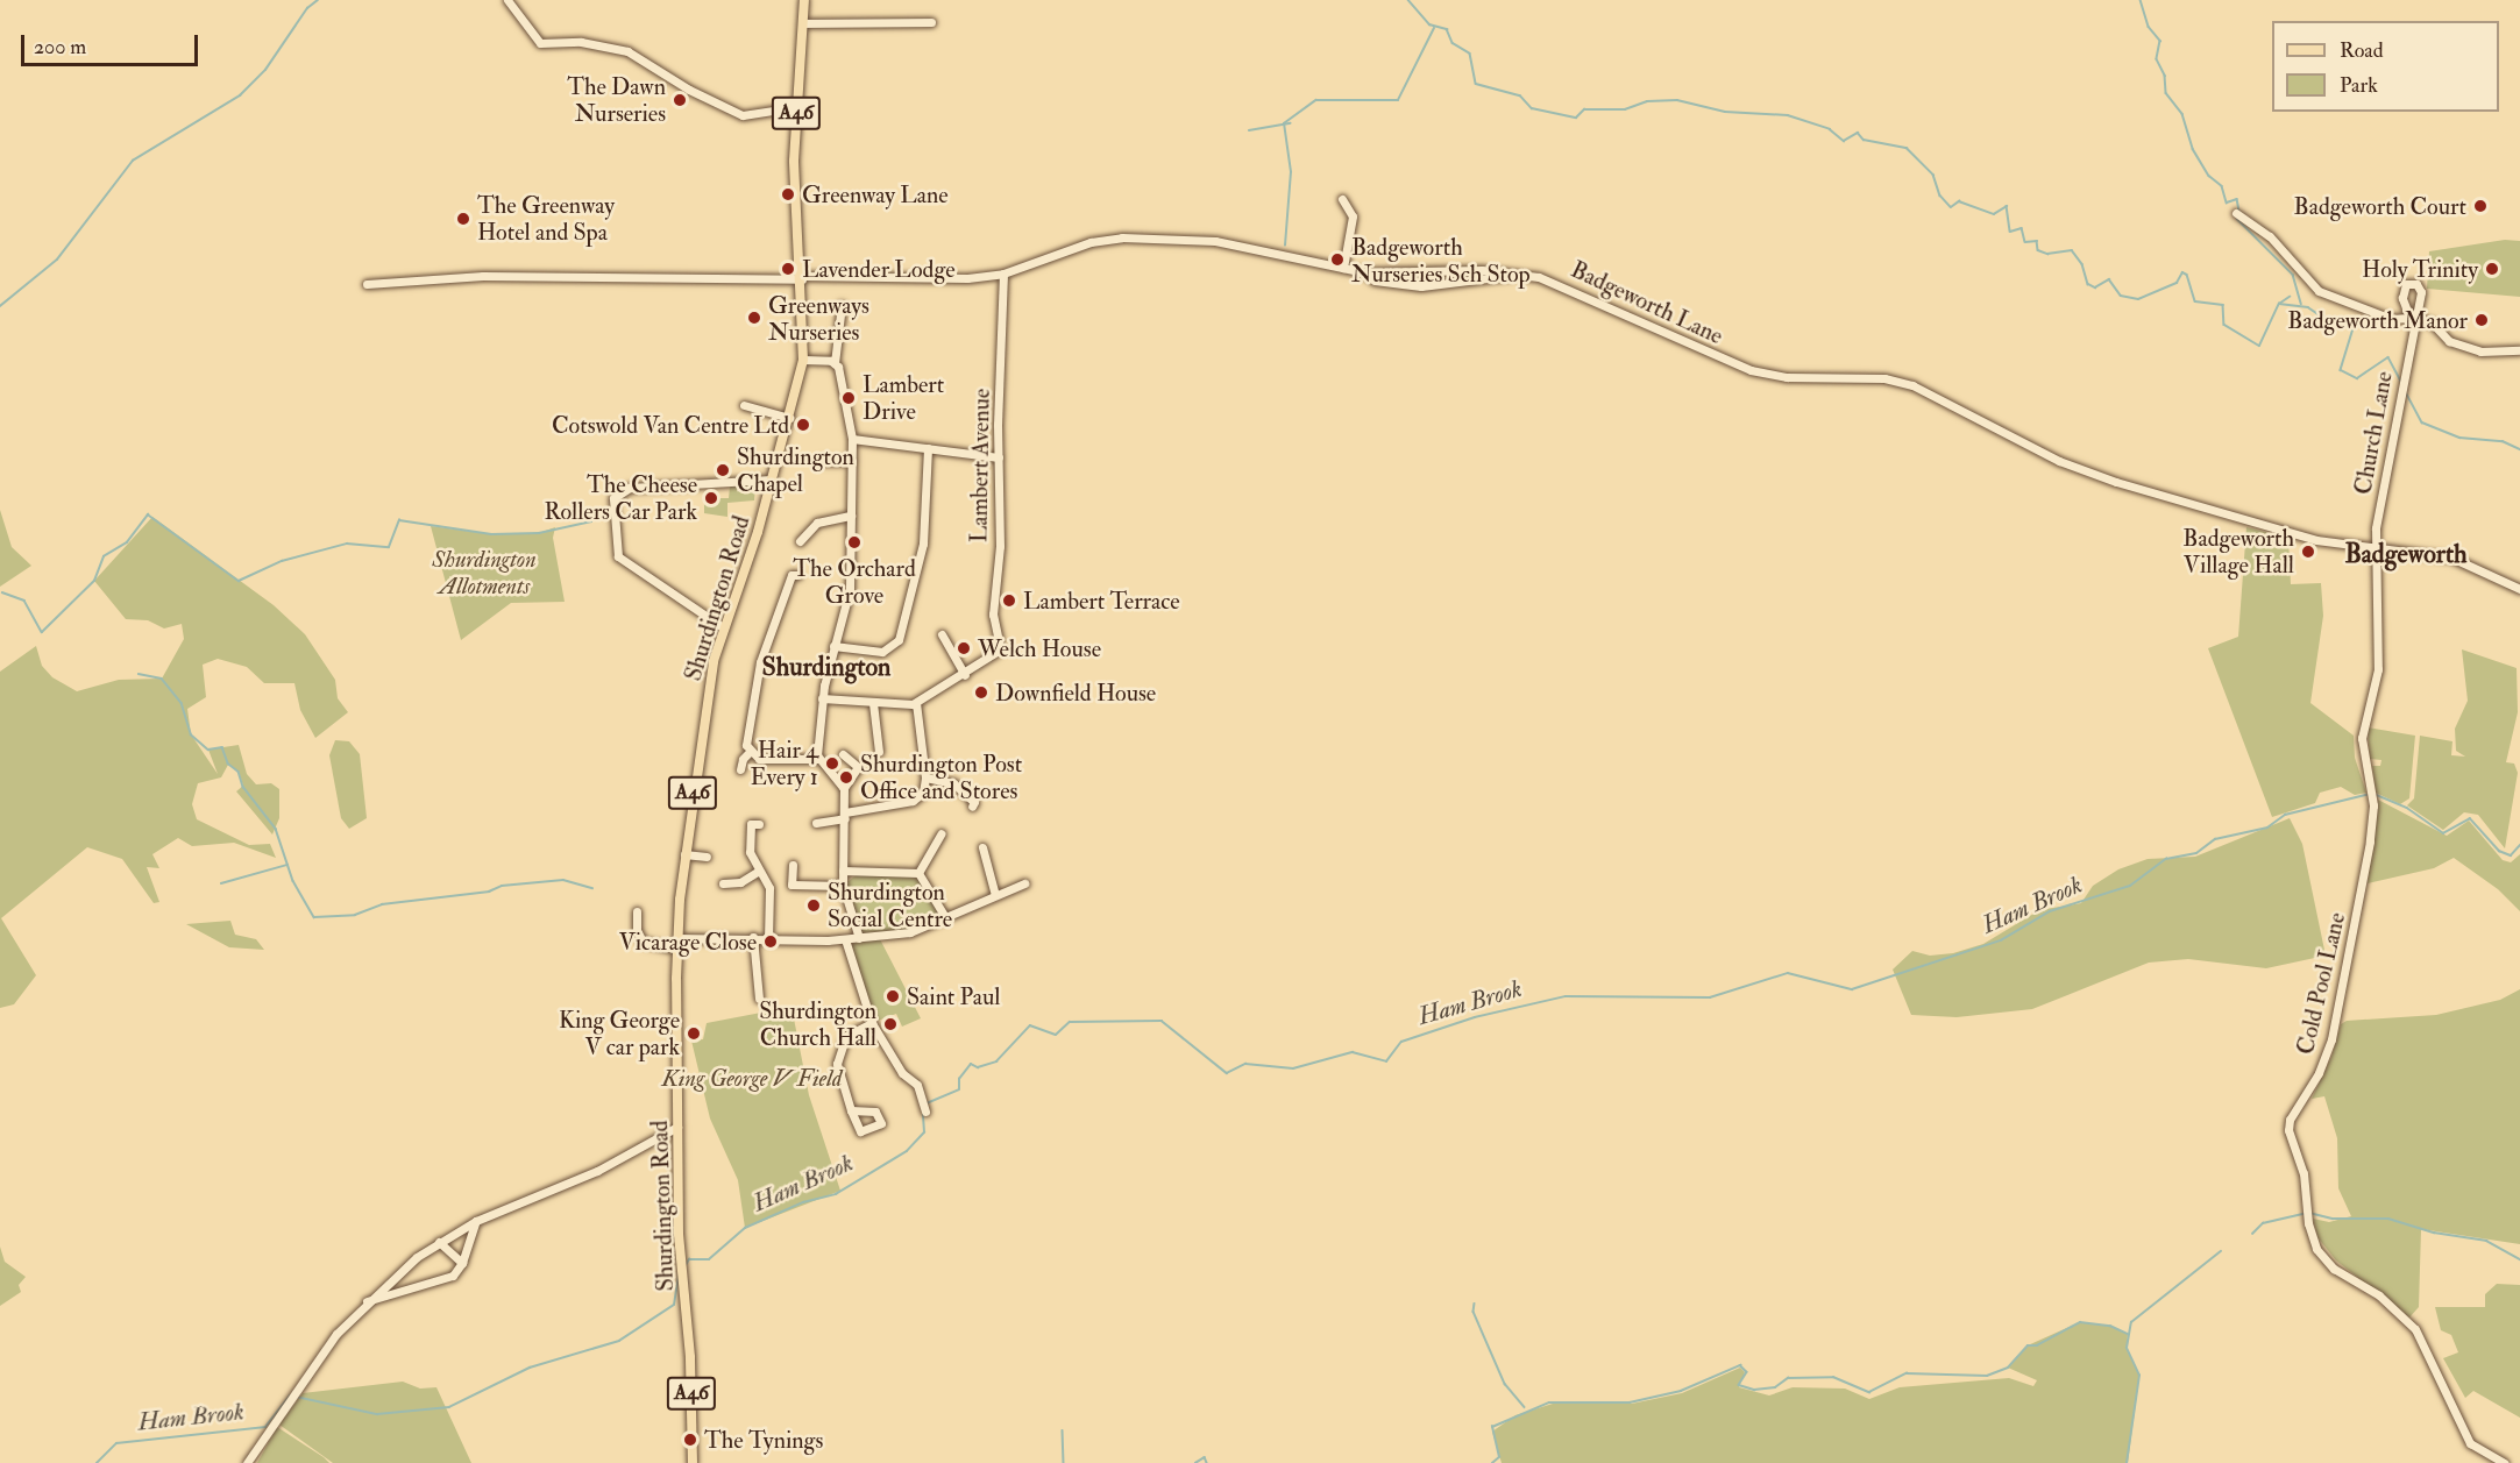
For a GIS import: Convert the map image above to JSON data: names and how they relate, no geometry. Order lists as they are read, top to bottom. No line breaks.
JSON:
{"streets":{"main road":["A46","Shurdington Road"],"street":["Badgeworth Lane","Church Lane","Lambert Avenue","Cold Pool Lane"]},"crossings":[["Badgeworth Lane","Church Lane"],["Badgeworth Lane","Lambert Avenue"],["Badgeworth Lane","Shurdington Road"],["Badgeworth Lane","Cold Pool Lane"],["Church Lane","Cold Pool Lane"]],"districts":["Badgeworth","Shurdington"],"water":["Ham Brook"],"parks":["Shurdington Allotments","King George V Field"],"places":["The Dawn Nurseries","Greenway Lane","Badgeworth Court","The Greenway Hotel and Spa","Badgeworth Nurseries Sch Stop","Lavender Lodge","Holy Trinity","Greenways Nurseries","Badgeworth Manor","Lambert Drive","Cotswold Van Centre Ltd","Shurdington Chapel","The Cheese Rollers Car Park","The Orchard Grove","Badgeworth Village Hall","Lambert Terrace","Welch House","Downfield House","Hair 4 Every 1","Shurdington Post Office and Stores","Shurdington Social Centre","Vicarage Close","Saint Paul","Shurdington Church Hall","King George V car park","The Tynings"],"legend":["Road","Park"],"scale_bar":"200 m"}
